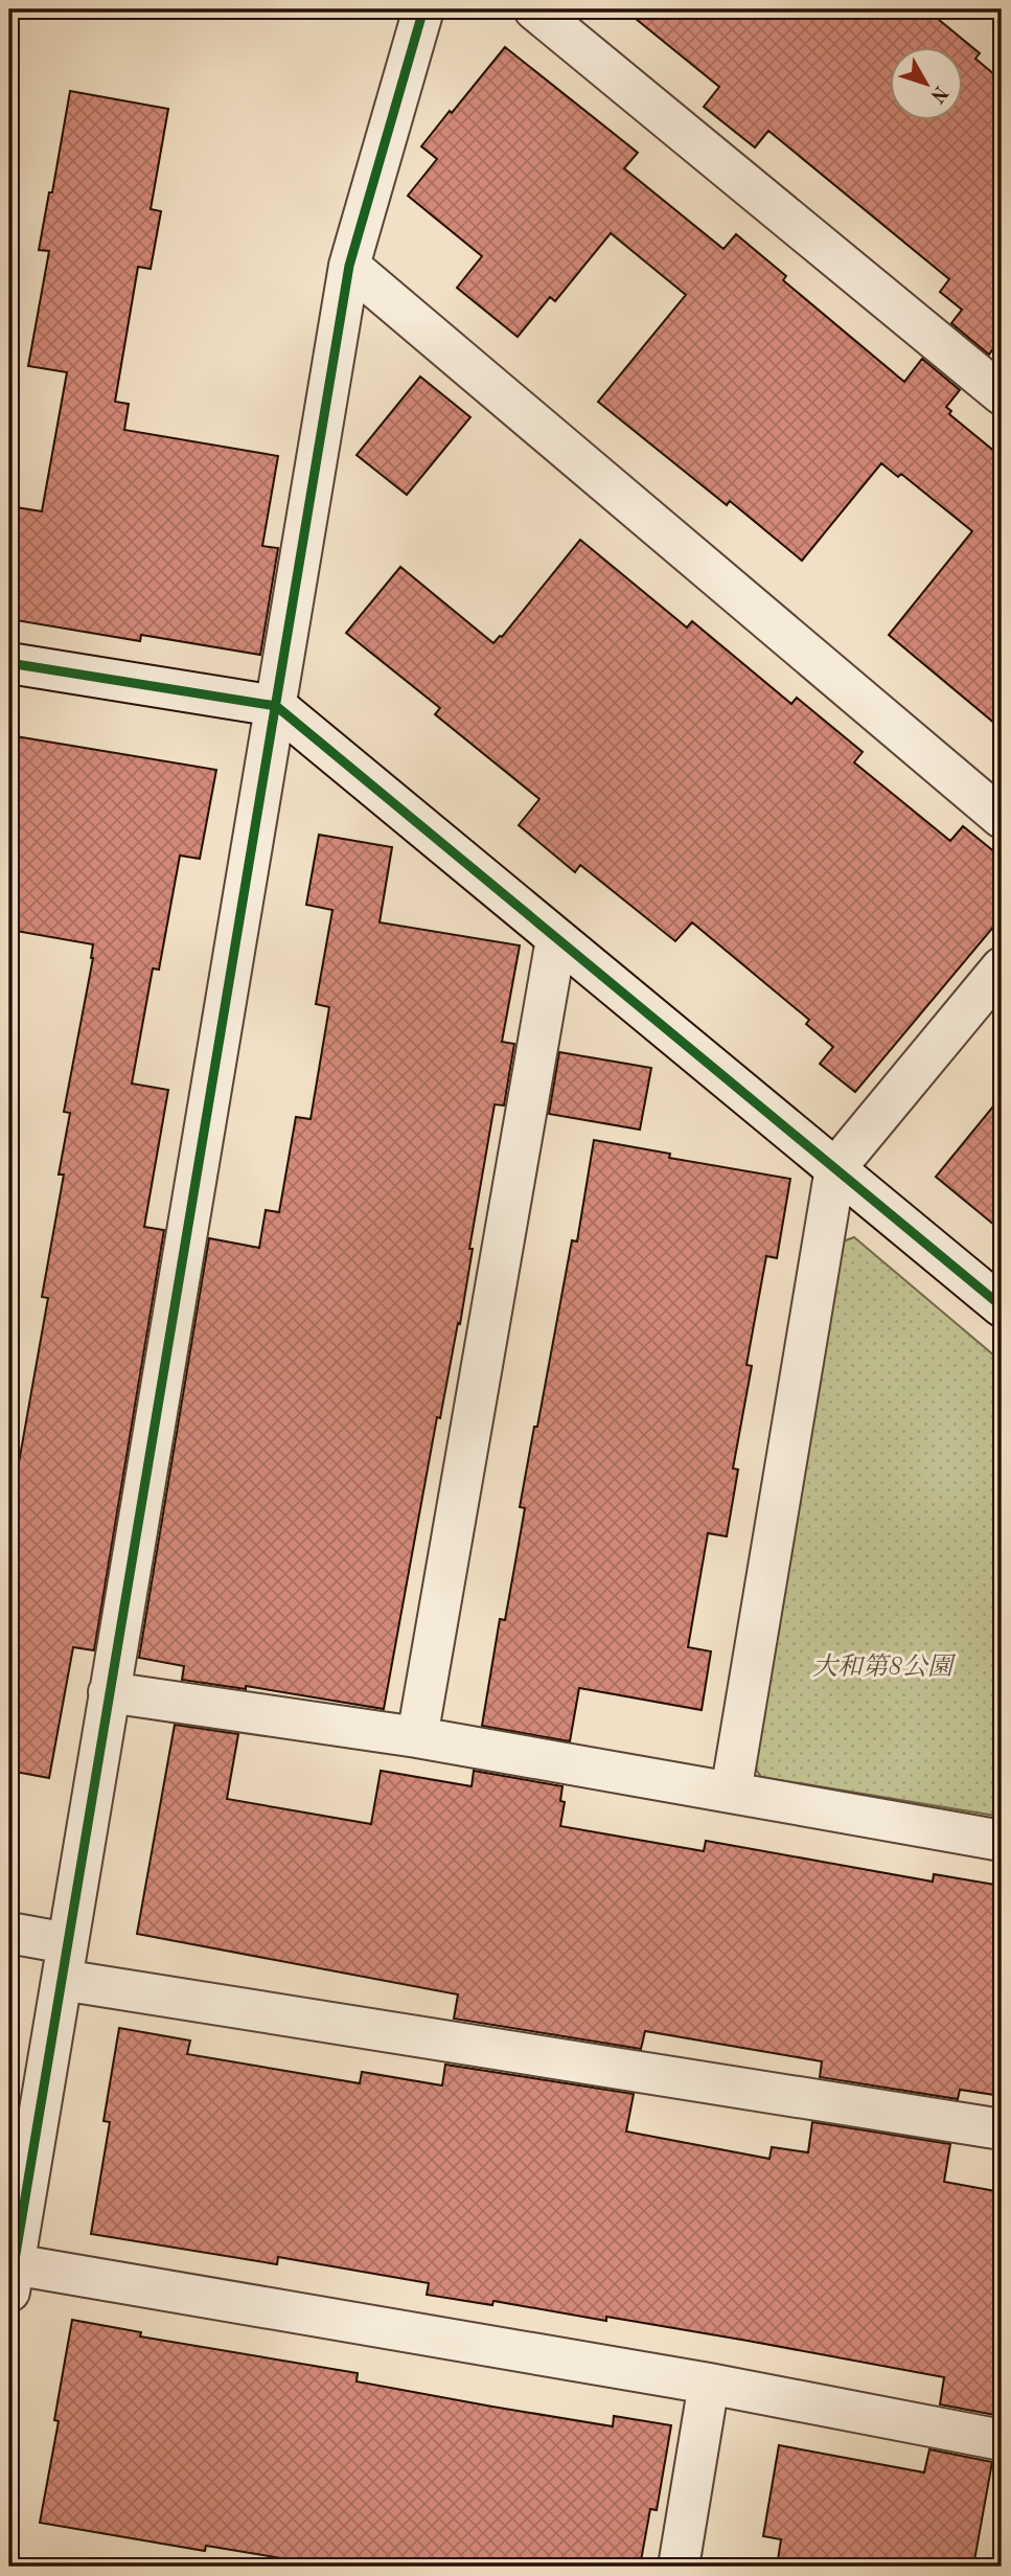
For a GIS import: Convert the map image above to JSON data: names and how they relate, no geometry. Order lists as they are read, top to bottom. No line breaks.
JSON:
{"parks":["大和第8公園"],"north":"bottom right"}
